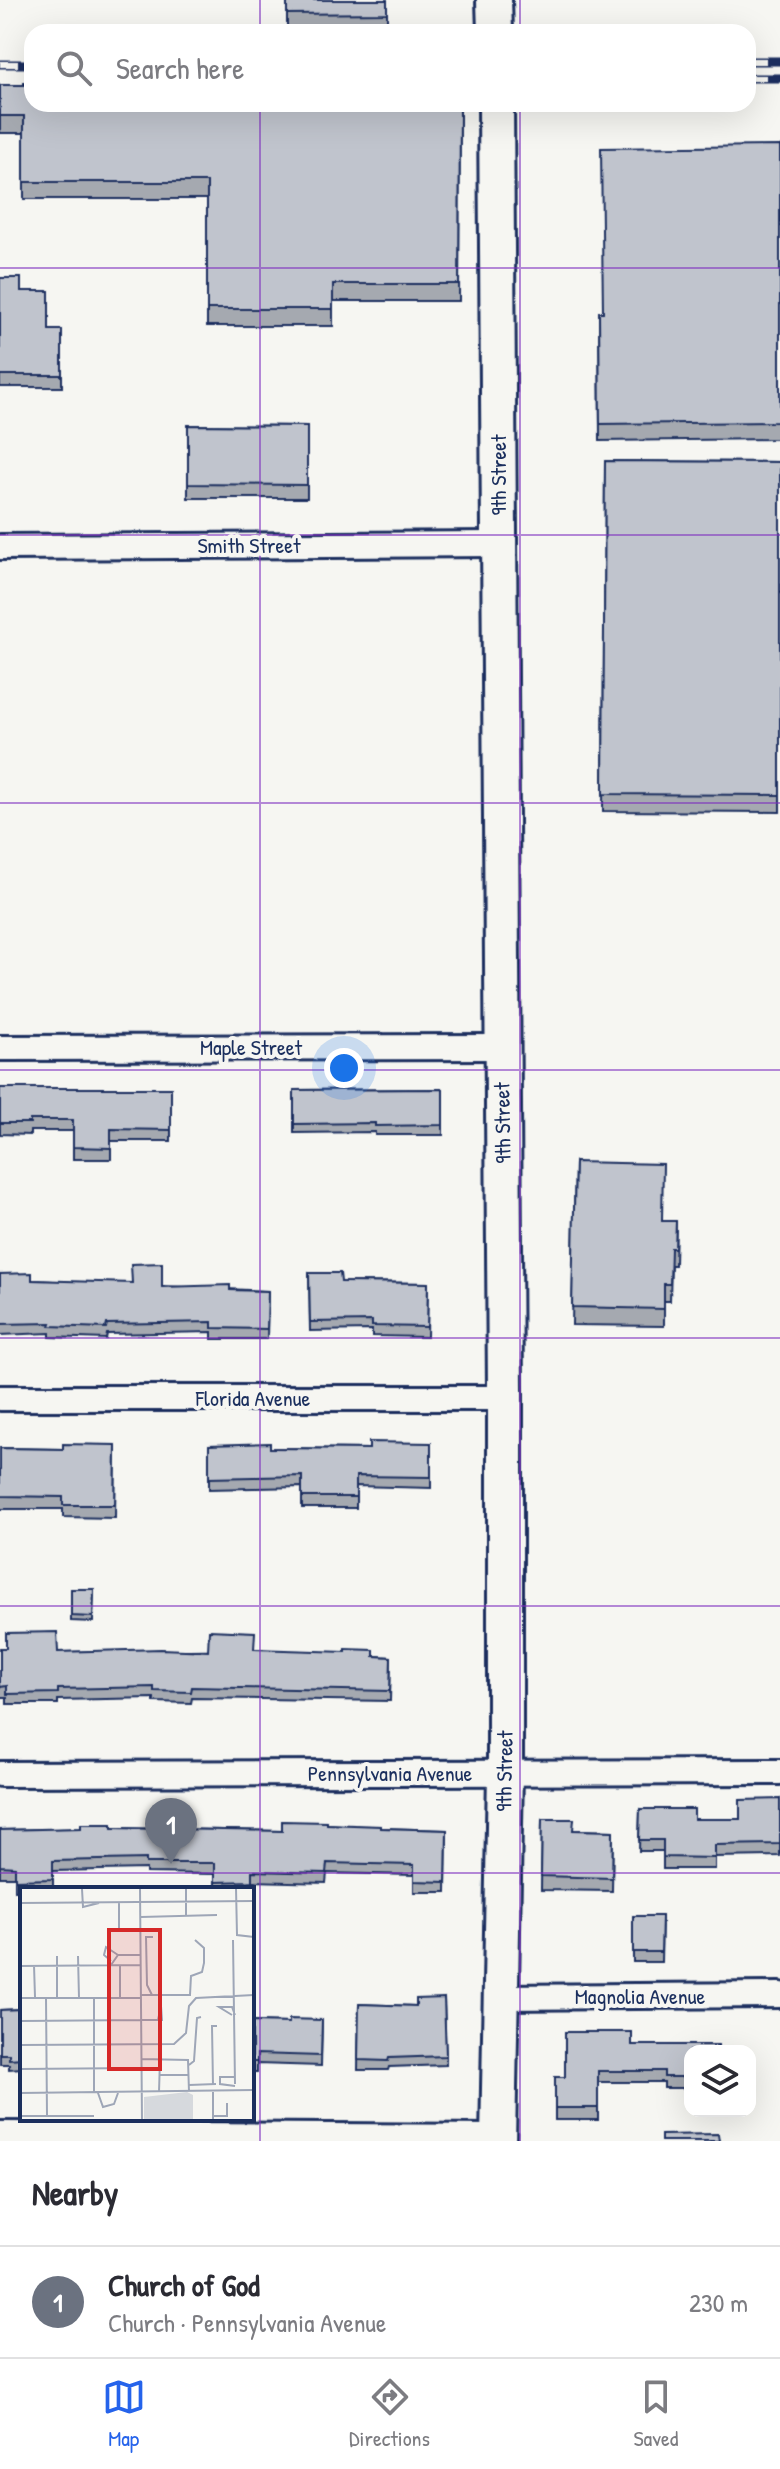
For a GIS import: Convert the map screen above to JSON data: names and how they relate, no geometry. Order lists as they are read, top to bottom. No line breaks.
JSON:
{"streets":{"street":["9th Street","Smith Street","Maple Street","Florida Avenue","Pennsylvania Avenue","Magnolia Avenue"]},"crossings":[["9th Street","Smith Street"],["9th Street","Maple Street"],["9th Street","Florida Avenue"],["9th Street","Pennsylvania Avenue"],["9th Street","Magnolia Avenue"]],"page":{"search":"Search here","pins":"1","heading":"Nearby","list":[{"mark":"1","name":"Church of God","note":"Church · Pennsylvania Avenue","value":"230 m"}],"nav":["Map","Directions","Saved"]}}
